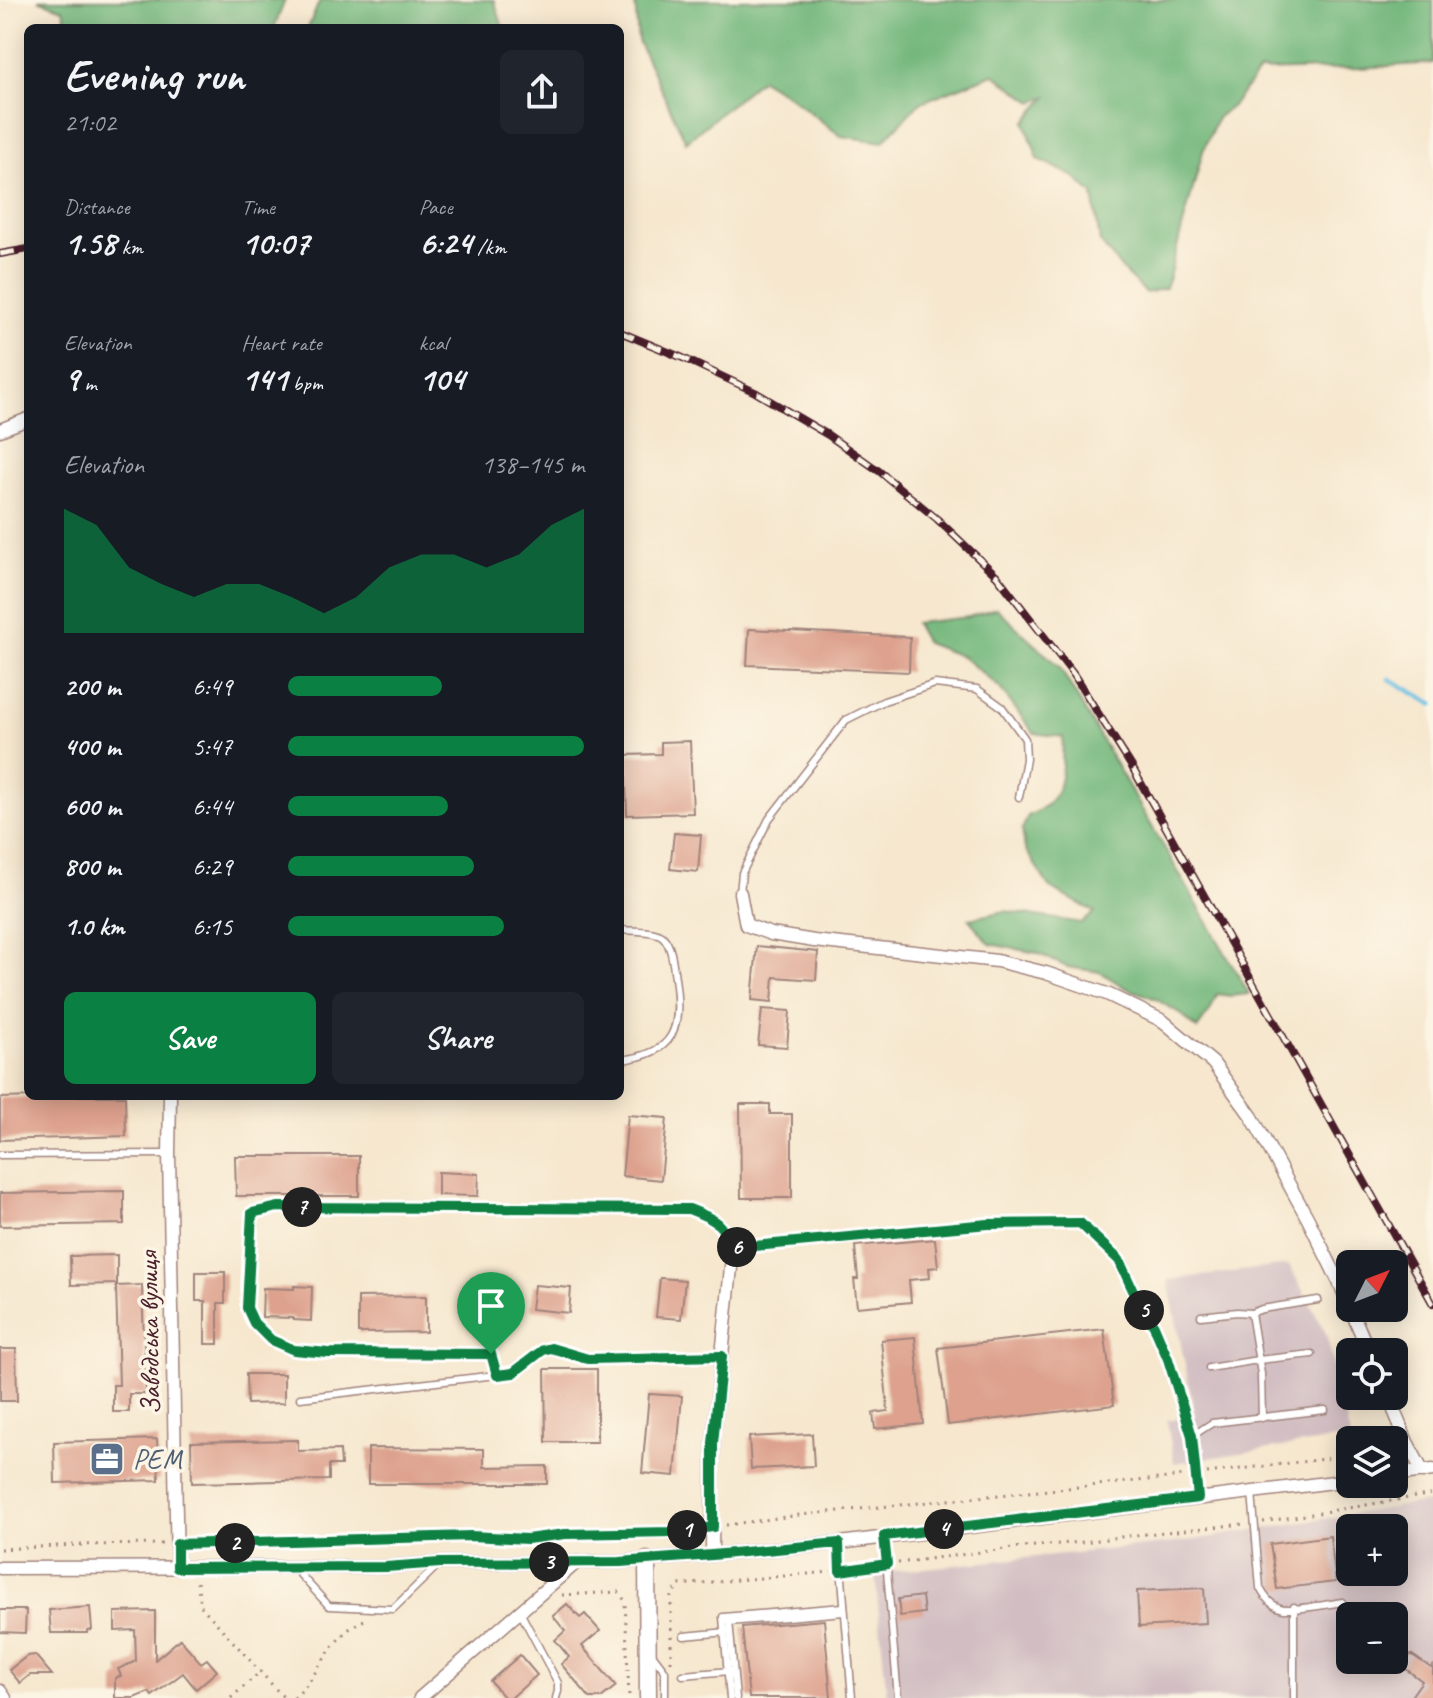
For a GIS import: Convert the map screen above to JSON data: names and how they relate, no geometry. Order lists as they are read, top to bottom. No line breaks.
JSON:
{"streets":{"street":["Заводська вулиця"]},"places":{"office":["РЕМ"]},"north":"top right","page":{"heading":["Evening run","21:02"],"stats":[["Distance","1.58 km"],["Time","10:07"],["Pace","6:24 /km"],["Elevation","9 m"],["Heart rate","141 bpm"],["kcal","104"]],"chart":["Elevation","138–145 m"],"list":[{"name":"200 m","note":"6:49"},{"name":"400 m","note":"5:47"},{"name":"600 m","note":"6:44"},{"name":"800 m","note":"6:29"},{"name":"1.0 km","note":"6:15"}],"buttons":["Save","Share"],"pins":["7","6","5","4","1","2","3"],"map_buttons":["+","−"]}}
